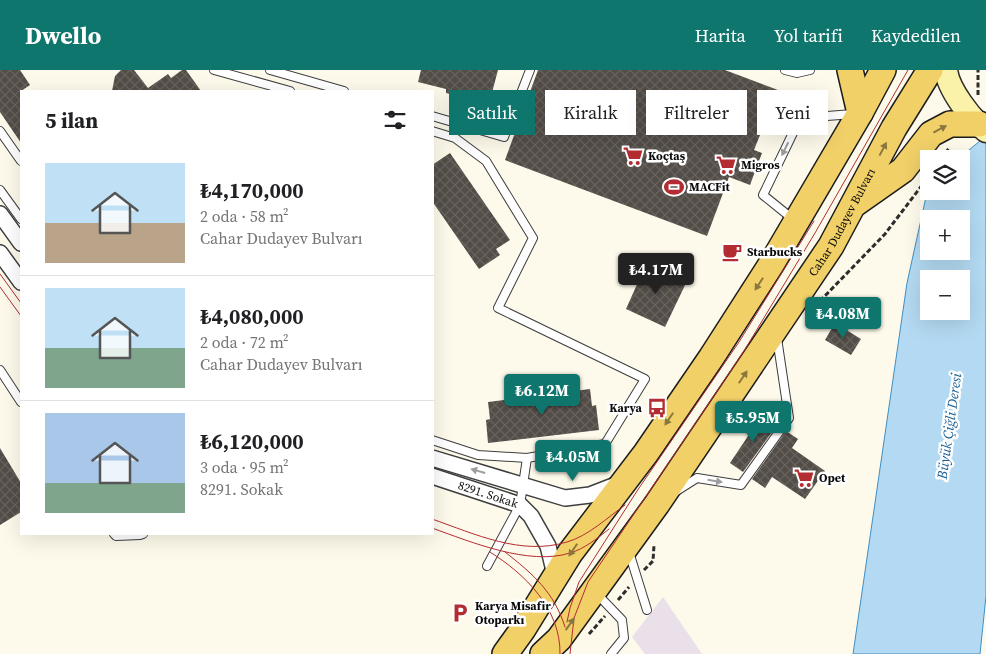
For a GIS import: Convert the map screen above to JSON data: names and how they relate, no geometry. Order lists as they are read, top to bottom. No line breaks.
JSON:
{"streets":{"main road":["Cahar Dudayev Bulvarı"],"street":["8291. Sokak"]},"water":["Büyük Çiğli Deresi"],"places":{"supermarket":["Koçtaş","Migros","Opet"],"sports":["MACFit"],"cafe":["Starbucks"],"bus stop":["Karya"],"parking":["Karya Misafir Otoparkı"]},"page":{"header":"Dwello","nav":["Harita","Yol tarifi","Kaydedilen"],"chip":["Satılık","Kiralık","Filtreler","Yeni"],"heading":"5 ilan","map_buttons":["+","−"],"list":[{"name":"₺4,170,000","note":"2 oda · 58 m² · Cahar Dudayev Bulvarı"},{"name":"₺4,080,000","note":"2 oda · 72 m² · Cahar Dudayev Bulvarı"},{"name":"₺6,120,000","note":"3 oda · 95 m² · 8291. Sokak"}],"price":["₺4.17M","₺4.08M","₺6.12M","₺5.95M","₺4.05M"]}}
